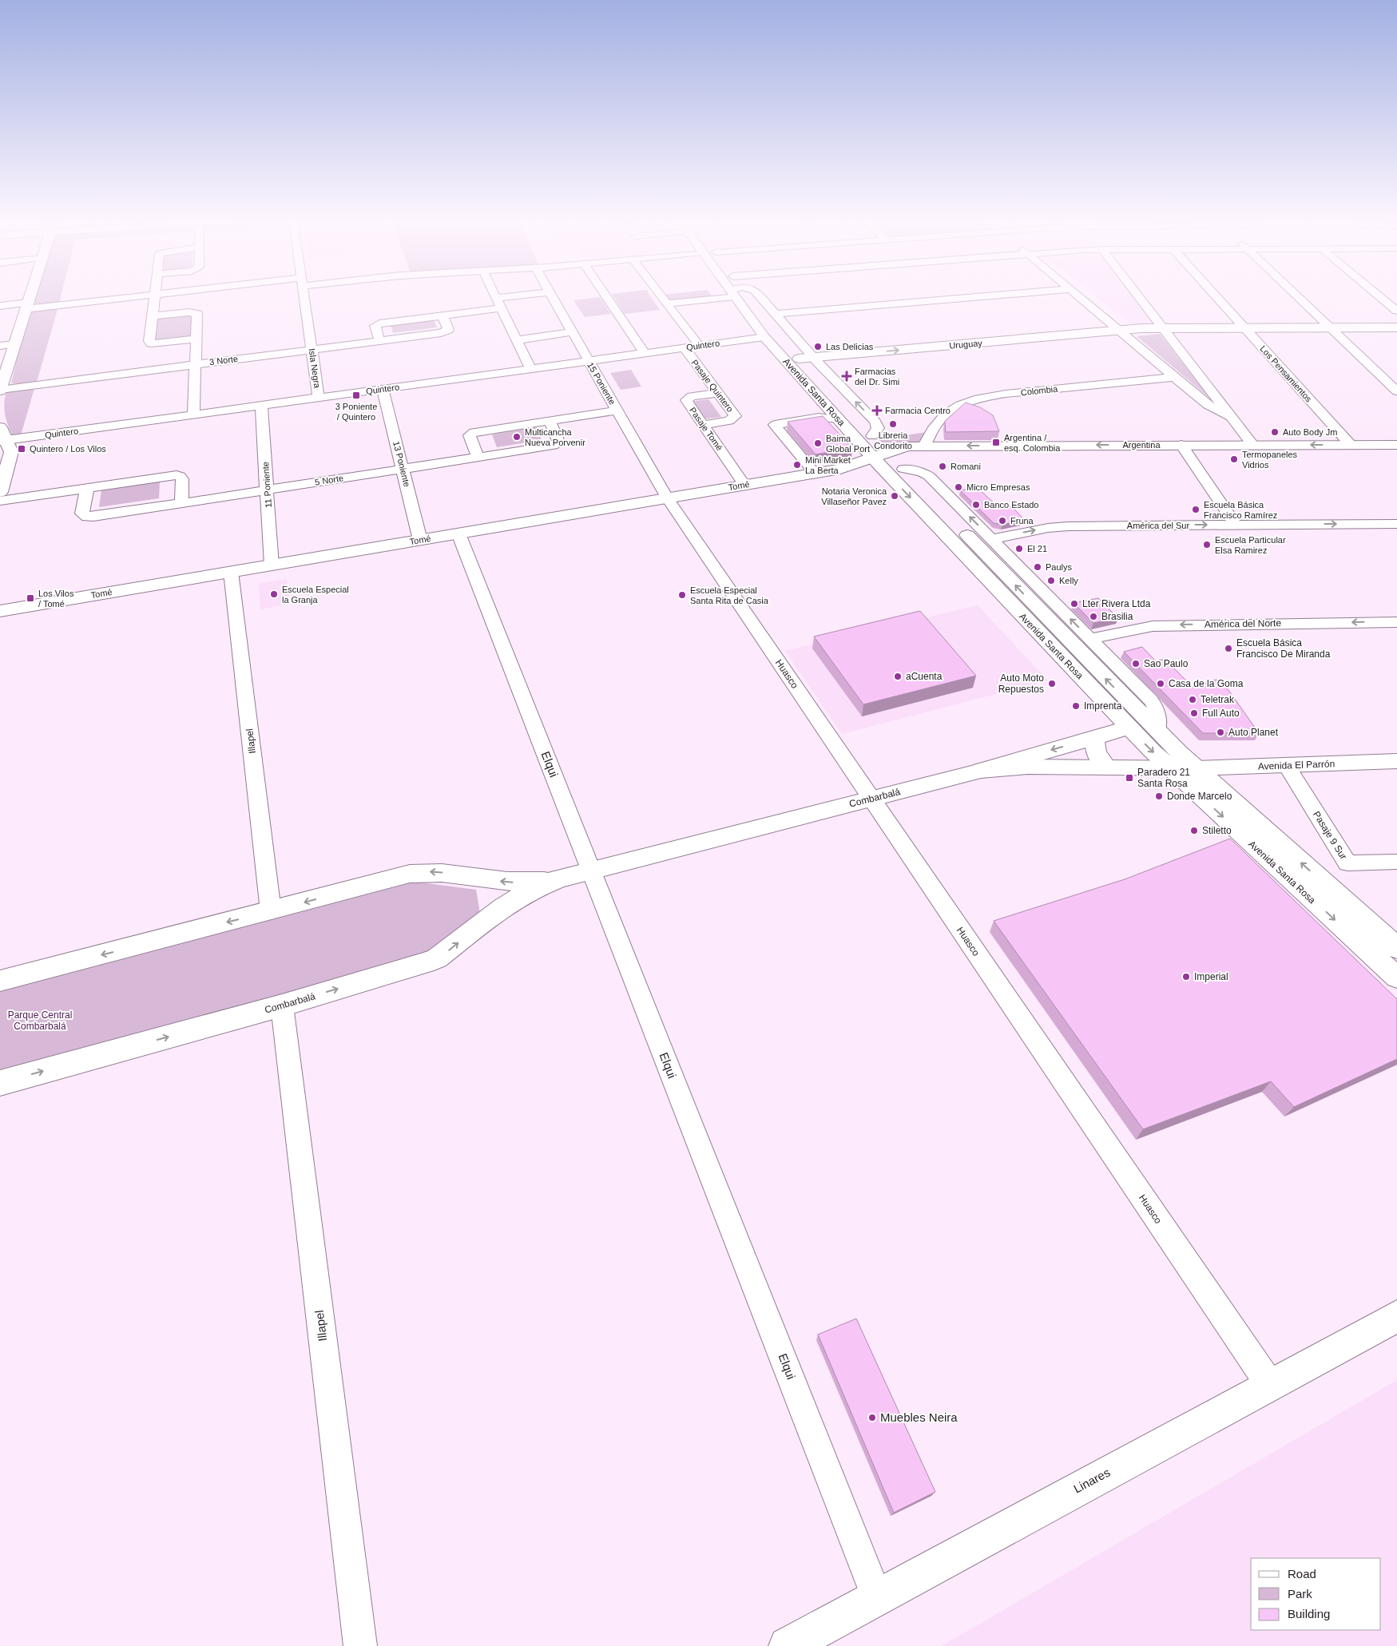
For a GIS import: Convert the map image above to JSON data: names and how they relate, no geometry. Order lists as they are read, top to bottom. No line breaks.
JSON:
{"streets":{"main road":["Uruguay","Avenida Santa Rosa","Argentina","Tomé","Avenida El Parrón","Combarbalá","Linares"],"street":["Quintero","3 Norte","Isla Negra","Los Pensamientos","15 Poniente","Pasaje Quintero","Colombia","Pasaje Tomé","13 Poniente","5 Norte","11 Poniente","América del Sur","América del Norte","Huasco","Illapel","Elqui","Pasaje 9 Sur"]},"crossings":[["Uruguay","Los Pensamientos"],["Uruguay","Avenida Santa Rosa"],["Quintero","Isla Negra"],["Quintero","15 Poniente"],["Quintero","Pasaje Quintero"],["Quintero","Avenida Santa Rosa"],["Quintero","13 Poniente"],["Quintero","11 Poniente"],["3 Norte","Isla Negra"],["Los Pensamientos","Argentina"],["15 Poniente","Tomé"],["15 Poniente","Huasco"],["Pasaje Quintero","Pasaje Tomé"],["Colombia","Argentina"],["Avenida Santa Rosa","Argentina"],["Avenida Santa Rosa","Tomé"],["Avenida Santa Rosa","Avenida El Parrón"],["Avenida Santa Rosa","Combarbalá"],["Pasaje Tomé","Tomé"],["Argentina","Tomé"],["13 Poniente","5 Norte"],["13 Poniente","Tomé"],["5 Norte","11 Poniente"],["11 Poniente","Tomé"],["Tomé","Huasco"],["Tomé","Illapel"],["Tomé","Elqui"],["Huasco","Combarbalá"],["Huasco","Linares"],["Illapel","Combarbalá"],["Elqui","Combarbalá"],["Elqui","Linares"],["Avenida El Parrón","Combarbalá"],["Avenida El Parrón","Pasaje 9 Sur"]],"one_way":["Uruguay","Argentina","América del Sur","América del Norte"],"parks":["Parque Central Combarbalá"],"places":{"other":["Las Delicias","Libreria Condorito","Auto Body Jm","Multicancha Nueva Porvenir","Baima Global Port","Termopaneles Vidrios","Mini Market La Berta","Romani","Micro Empresas","Notaria Veronica Villaseñor Pavez","Banco Estado","Escuela Básica Francisco Ramírez","Fruna","Escuela Particular Elsa Ramirez","El 21","Paulys","Kelly","Escuela Especial la Granja","Escuela Especial Santa Rita de Casia","Lter Rivera Ltda","Brasilia","Escuela Básica Francisco De Miranda","Sao Paulo","aCuenta","Auto Moto Repuestos","Casa de la Goma","Teletrak","Imprenta","Full Auto","Auto Planet","Donde Marcelo","Stiletto","Imperial","Muebles Neira"],"health":["Farmacias del Dr. Simi","Farmacia Centro"],"transit":["3 Poniente / Quintero","Argentina / esq. Colombia","Quintero / Los Vilos","Los Vilos / Tomé","Paradero 21 Santa Rosa"]},"legend":["Road","Park","Building"]}
